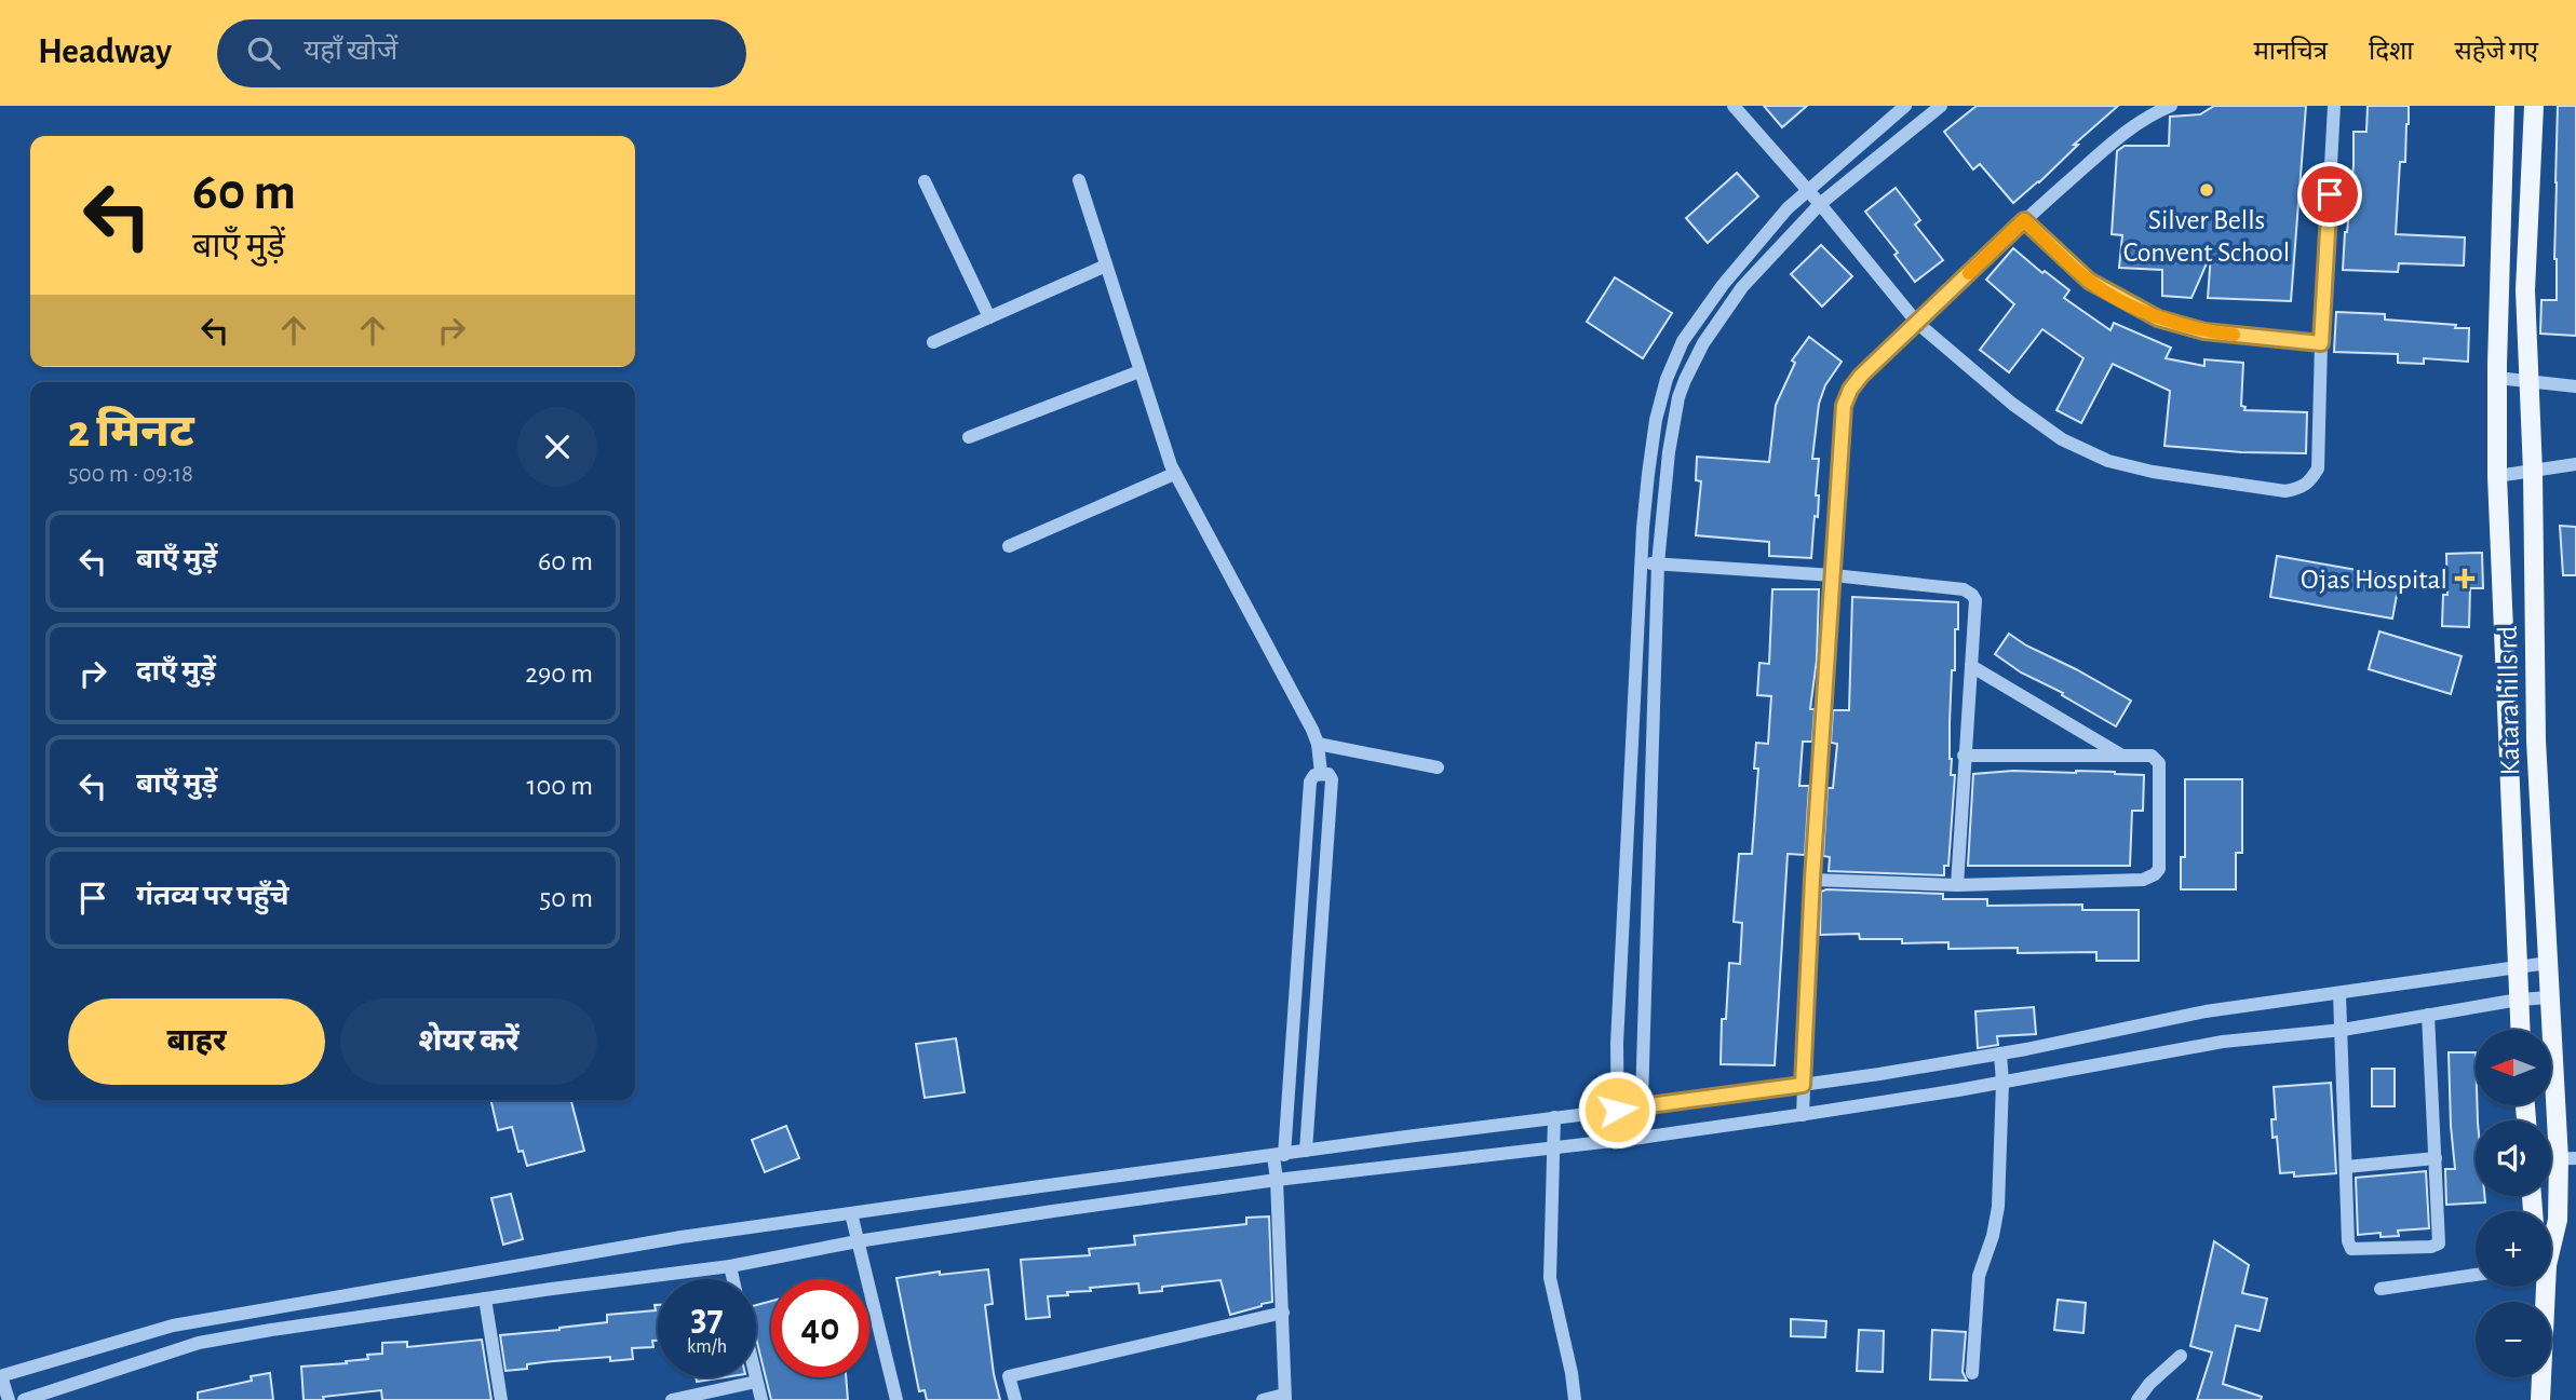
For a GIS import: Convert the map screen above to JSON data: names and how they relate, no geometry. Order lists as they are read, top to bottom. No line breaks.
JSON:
{"streets":{"main road":["Katara hills rd"]},"places":{"other":["Silver Bells Convent School"],"health":["Ojas Hospital"]},"north":"left","page":{"header":"Headway","search":"यहाँ खोजें","nav":["मानचित्र","दिशा","सहेजे गए"],"turn":["60 m","बाएँ मुड़ें"],"heading":["2 मिनट","500 m · 09:18"],"list":[{"name":"बाएँ मुड़ें","value":"60 m"},{"name":"दाएँ मुड़ें","value":"290 m"},{"name":"बाएँ मुड़ें","value":"100 m"},{"name":"गंतव्य पर पहुँचे","value":"50 m"}],"buttons":["बाहर","शेयर करें"],"map_buttons":["+","−"],"speed":"37 km/h","limit":"40"}}
